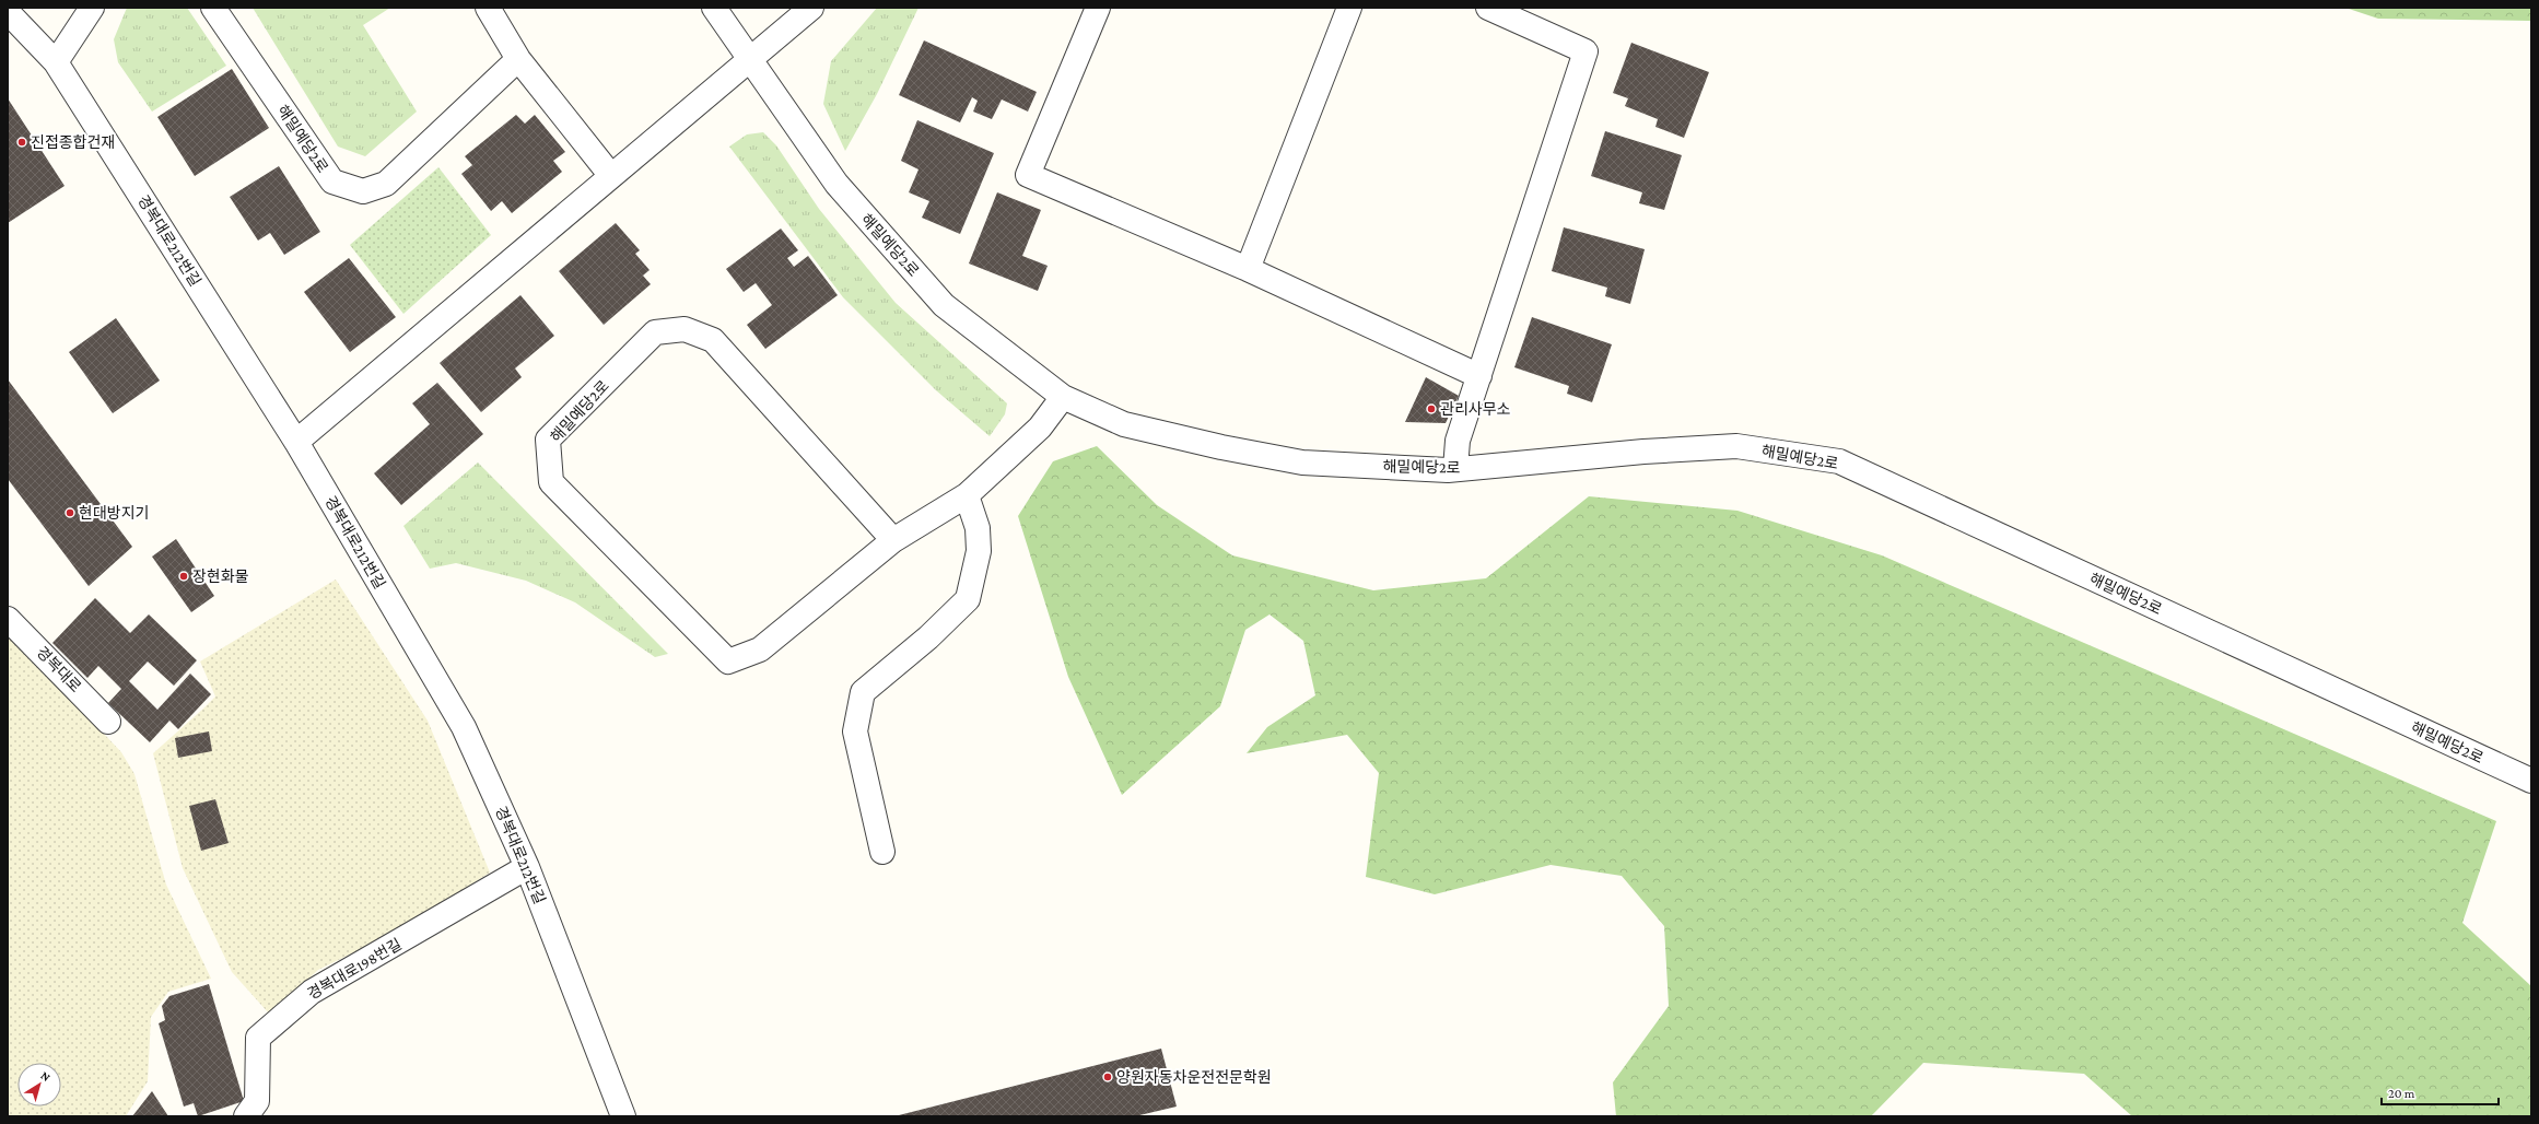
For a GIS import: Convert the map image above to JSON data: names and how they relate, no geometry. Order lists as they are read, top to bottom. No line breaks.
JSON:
{"streets":{"street":["해밀예당2로","경복대로212번길","경복대로","경복대로198번길"]},"crossings":[["경복대로212번길","경복대로198번길"]],"places":["진접종합건재","관리사무소","현대방지기","장현화물","양원자동차운전전문학원"],"scale_bar":"20 m","north":"top right"}
